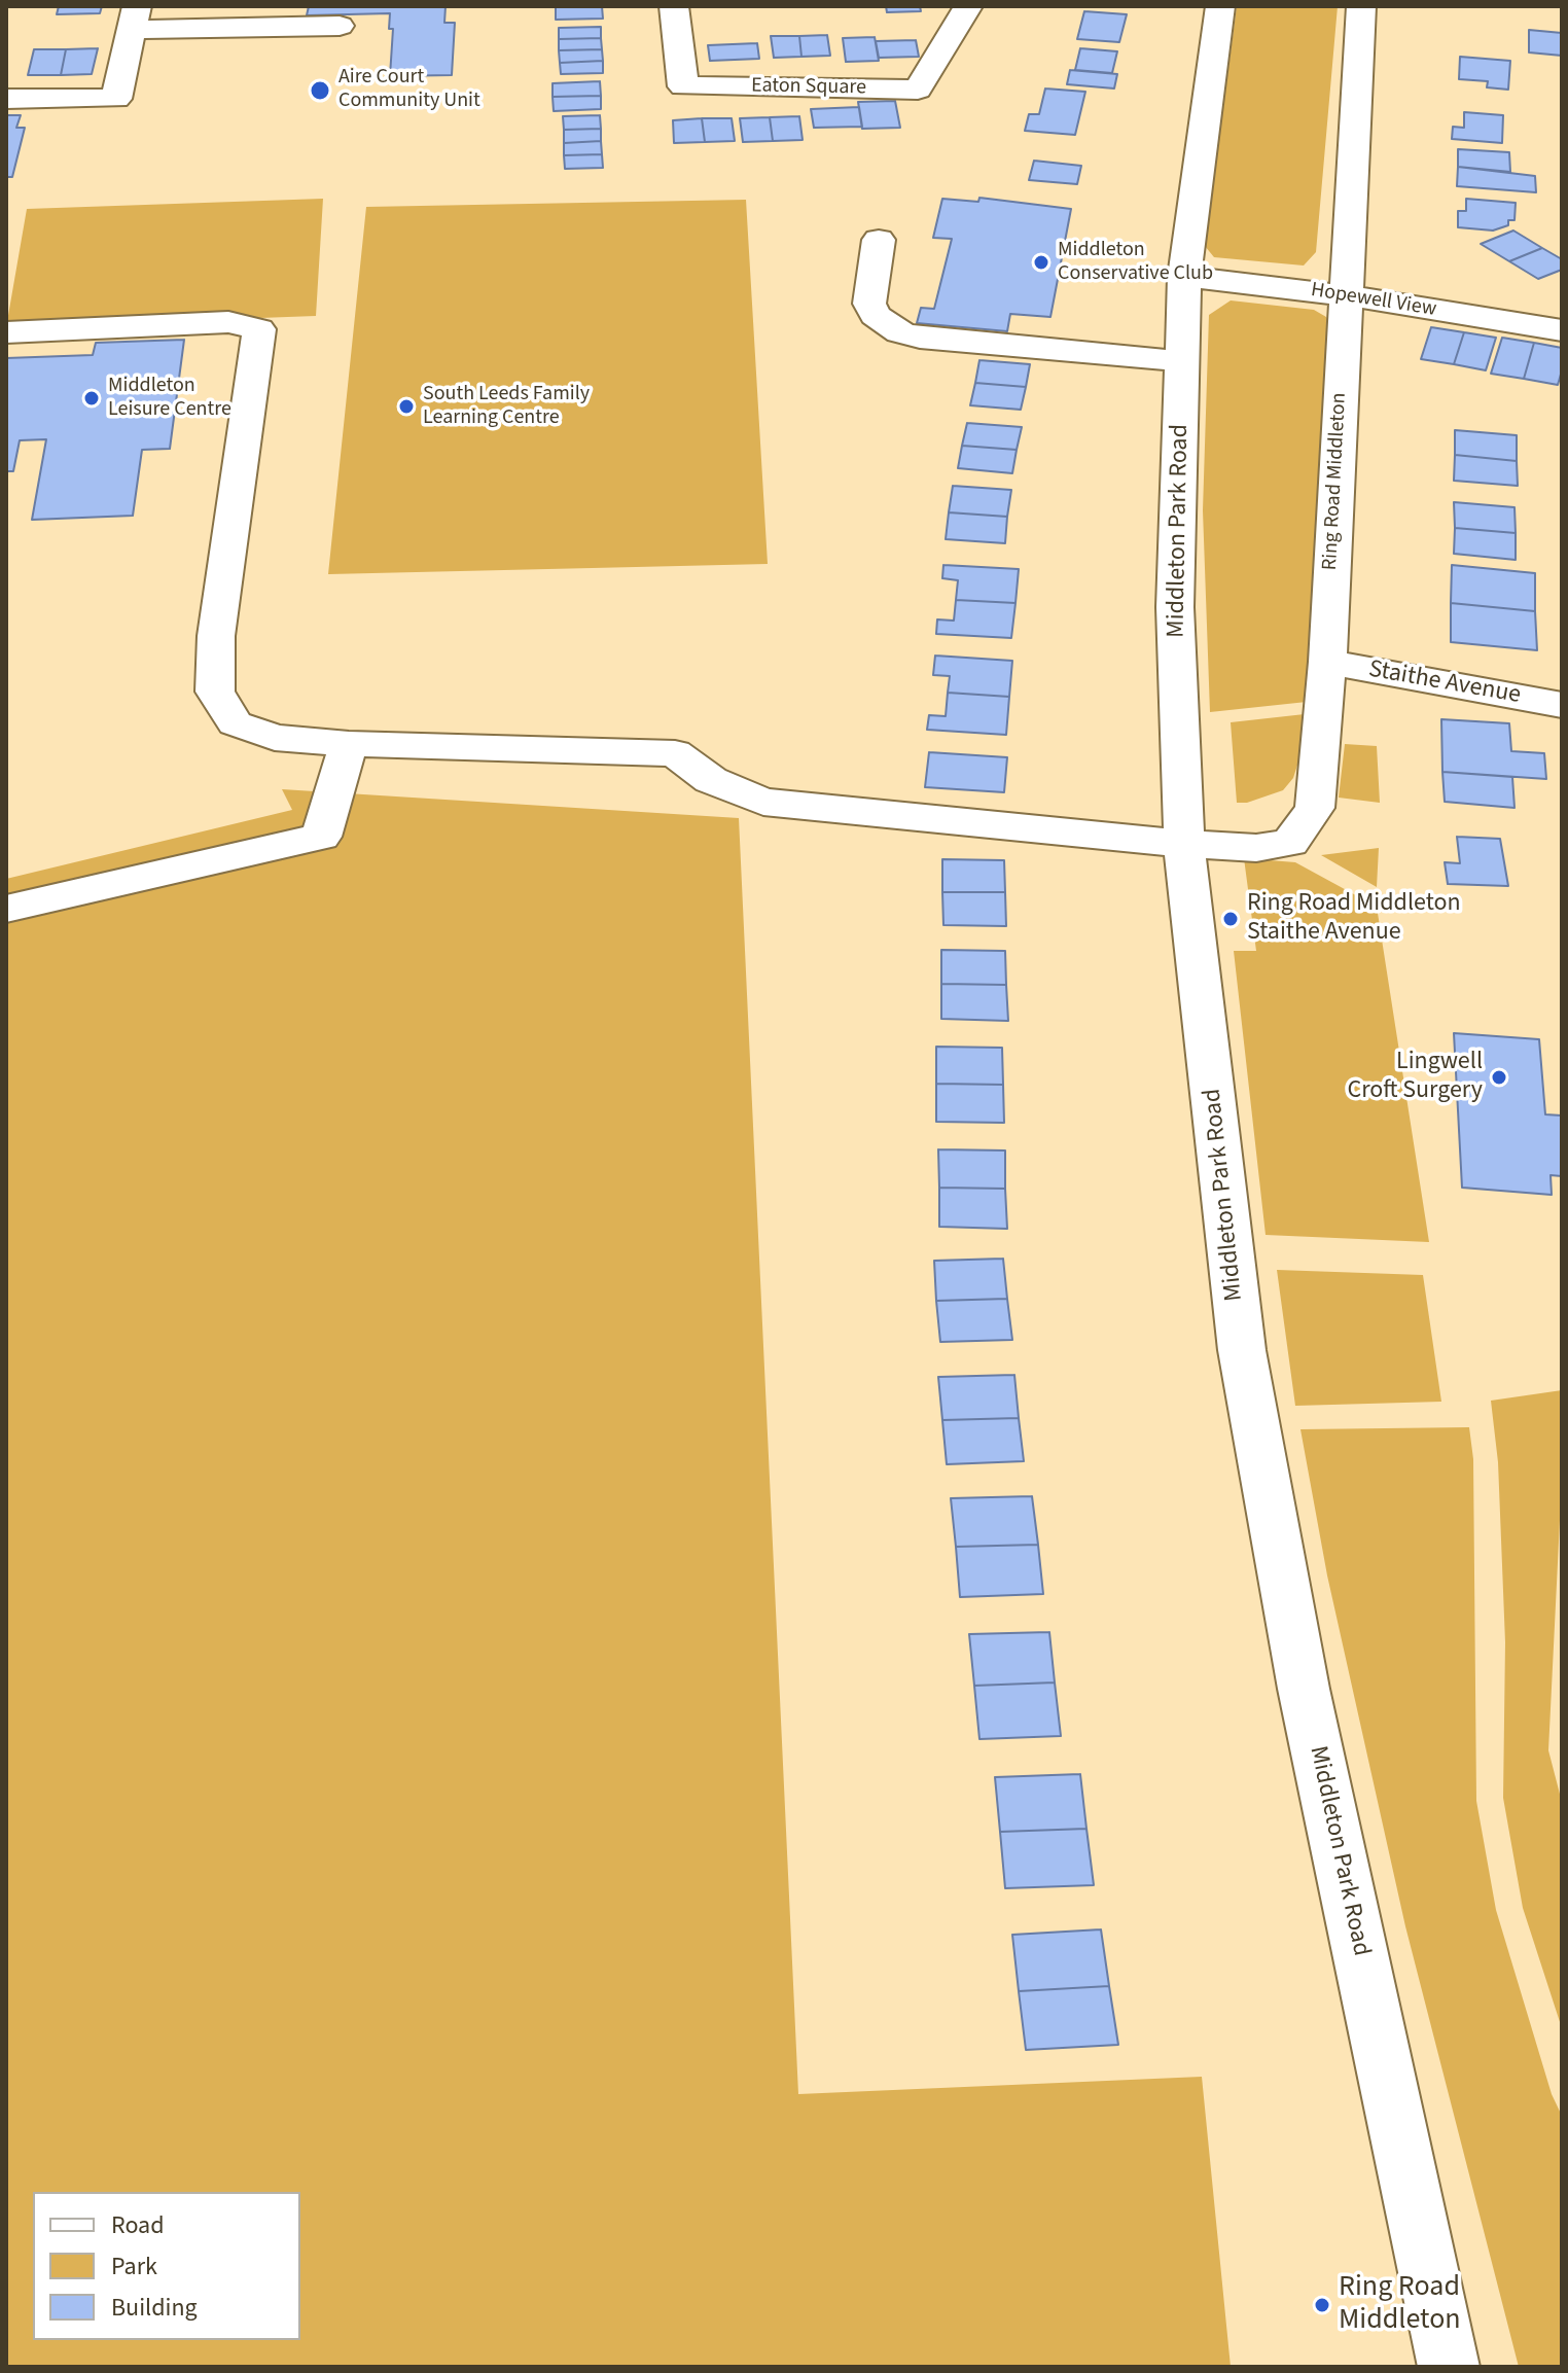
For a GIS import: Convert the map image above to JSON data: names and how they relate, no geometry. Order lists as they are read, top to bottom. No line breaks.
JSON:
{"streets":{"street":["Eaton Square","Hopewell View","Ring Road Middleton","Middleton Park Road","Staithe Avenue"]},"crossings":[["Hopewell View","Ring Road Middleton"],["Hopewell View","Middleton Park Road"],["Ring Road Middleton","Middleton Park Road"],["Ring Road Middleton","Staithe Avenue"]],"places":["Aire Court Community Unit","Middleton Conservative Club","Middleton Leisure Centre","South Leeds Family Learning Centre","Ring Road Middleton Staithe Avenue","Lingwell Croft Surgery","Ring Road Middleton"],"legend":["Road","Park","Building"]}
